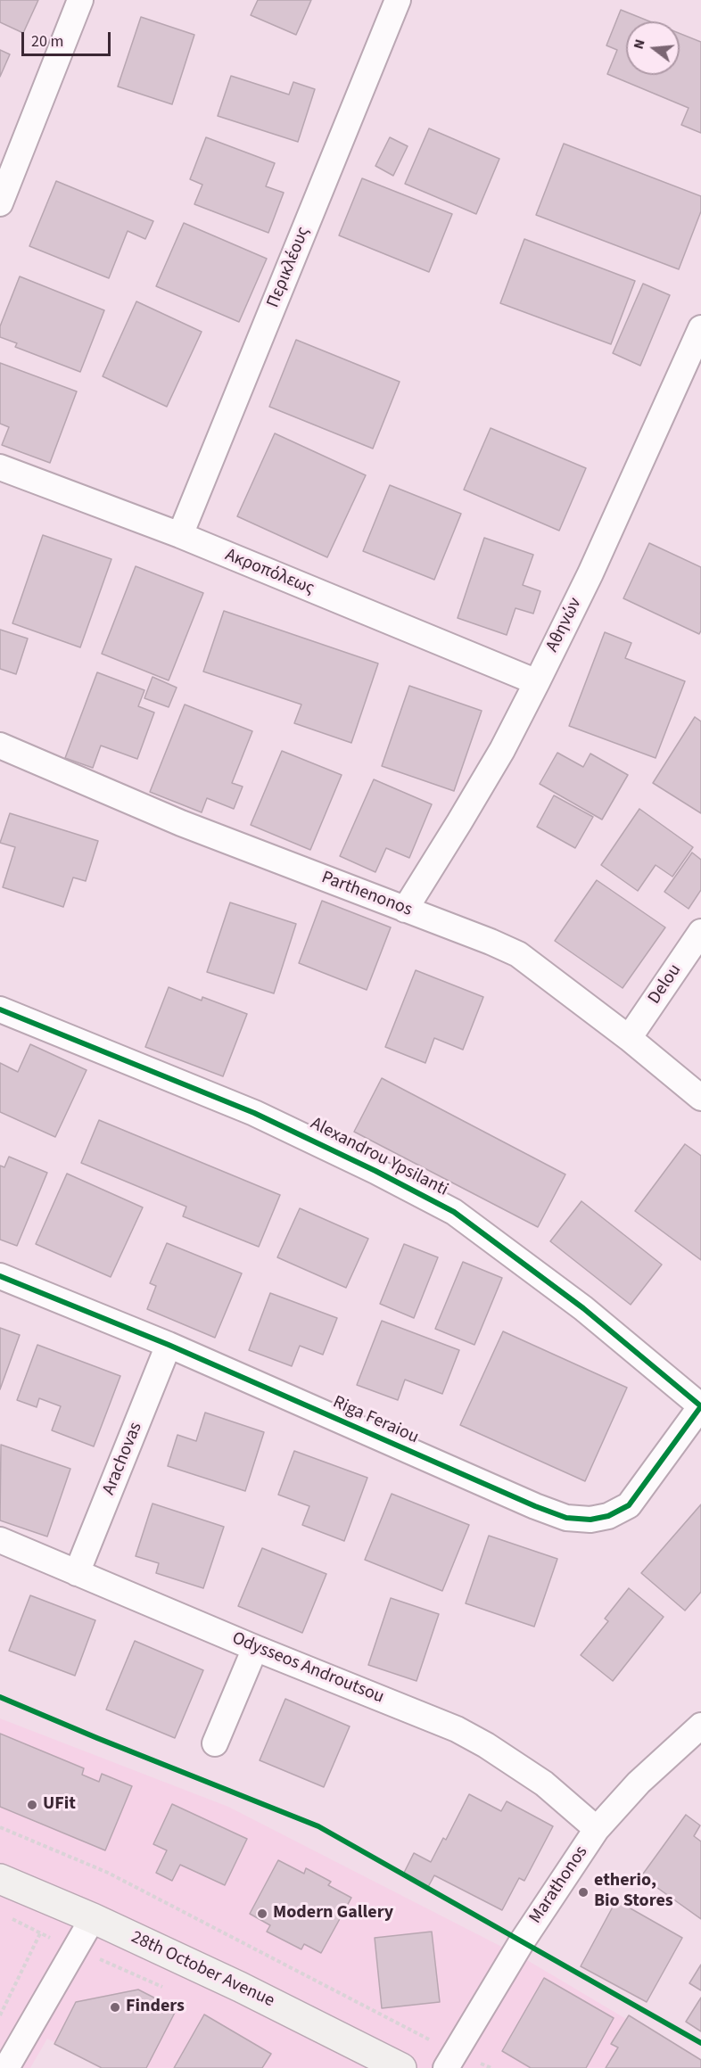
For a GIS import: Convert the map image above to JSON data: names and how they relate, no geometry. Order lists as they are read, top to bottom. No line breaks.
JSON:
{"streets":{"main road":["28th October Avenue"],"street":["Περικλέους","Ακροπόλεως","Αθηνών","Parthenonos","Delou","Alexandrou Ypsilanti","Riga Feraiou","Arachovas","Odysseos Androutsou","Marathonos"]},"crossings":[["Περικλέους","Ακροπόλεως"],["Ακροπόλεως","Αθηνών"],["Αθηνών","Parthenonos"],["Parthenonos","Delou"],["Alexandrou Ypsilanti","Riga Feraiou"],["Riga Feraiou","Arachovas"],["Arachovas","Odysseos Androutsou"],["Odysseos Androutsou","Marathonos"]],"places":["UFit","etherio, Bio Stores","Modern Gallery","Finders"],"scale_bar":"20 m","north":"left"}
